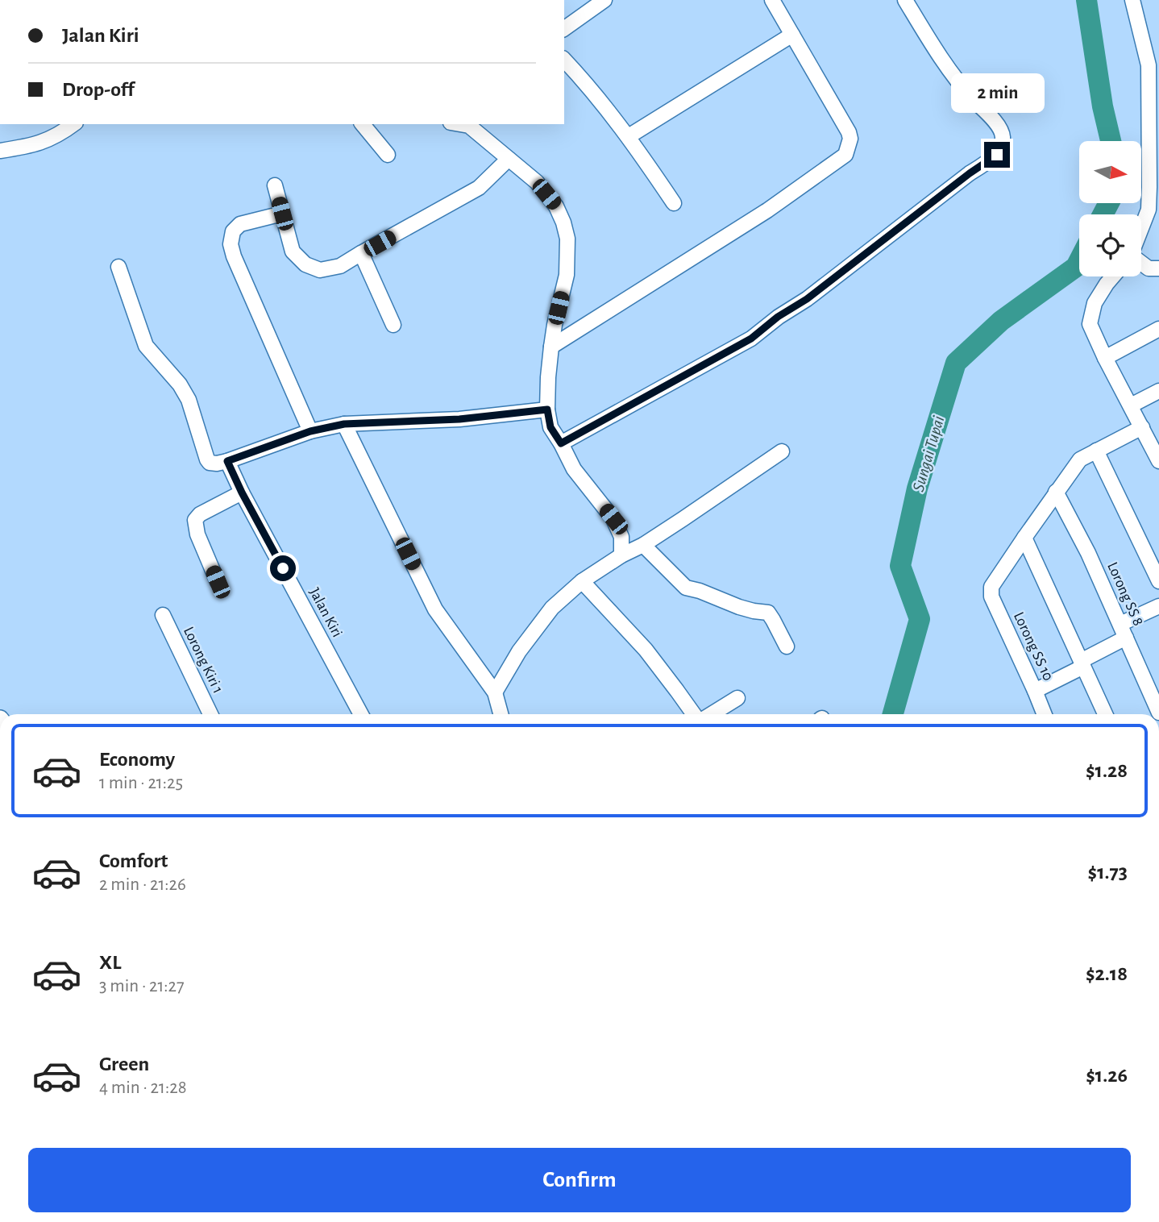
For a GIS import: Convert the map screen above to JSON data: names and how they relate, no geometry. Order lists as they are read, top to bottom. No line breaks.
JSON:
{"streets":{"street":["Lorong SS 8","Jalan Kiri","Lorong SS 10","Lorong Kiri 1"]},"water":["Sungai Tupai"],"north":"right","page":{"banner":["Jalan Kiri","Drop-off"],"bubble":"2 min","list":[{"name":"Economy","note":"1 min · 21:25","value":"$1.28"},{"name":"Comfort","note":"2 min · 21:26","value":"$1.73"},{"name":"XL","note":"3 min · 21:27","value":"$2.18"},{"name":"Green","note":"4 min · 21:28","value":"$1.26"}],"buttons":"Confirm"}}
